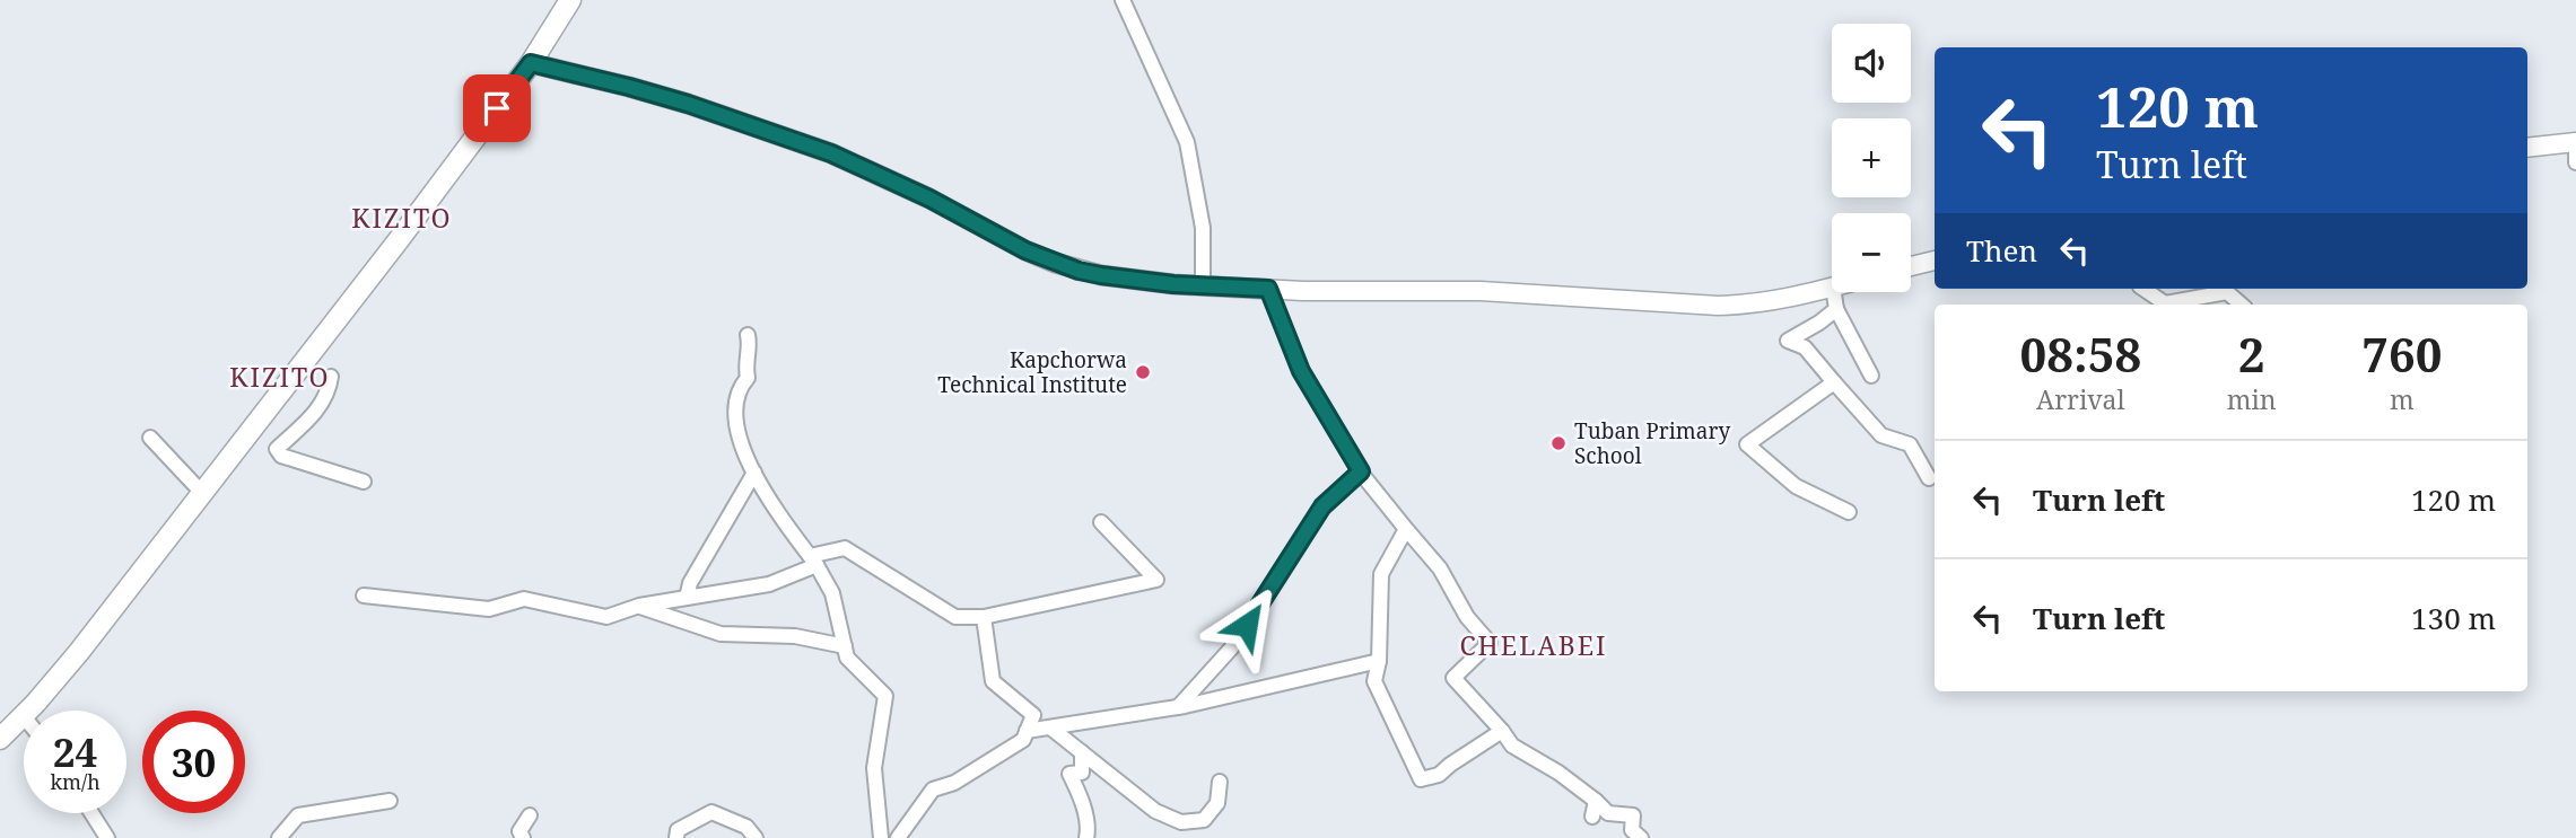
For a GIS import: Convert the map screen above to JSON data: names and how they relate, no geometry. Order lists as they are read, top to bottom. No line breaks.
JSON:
{"districts":["KIZITO","KIZITO","CHELABEI"],"places":["Kapchorwa Technical Institute","Tuban Primary School"],"page":{"map_buttons":["+","−"],"turn":["120 m","Turn left"],"then":"Then","eta":["08:58","Arrival","2","min","760","m"],"list":[{"name":"Turn left","value":"120 m"},{"name":"Turn left","value":"130 m"}],"speed":"24 km/h","limit":"30"}}
